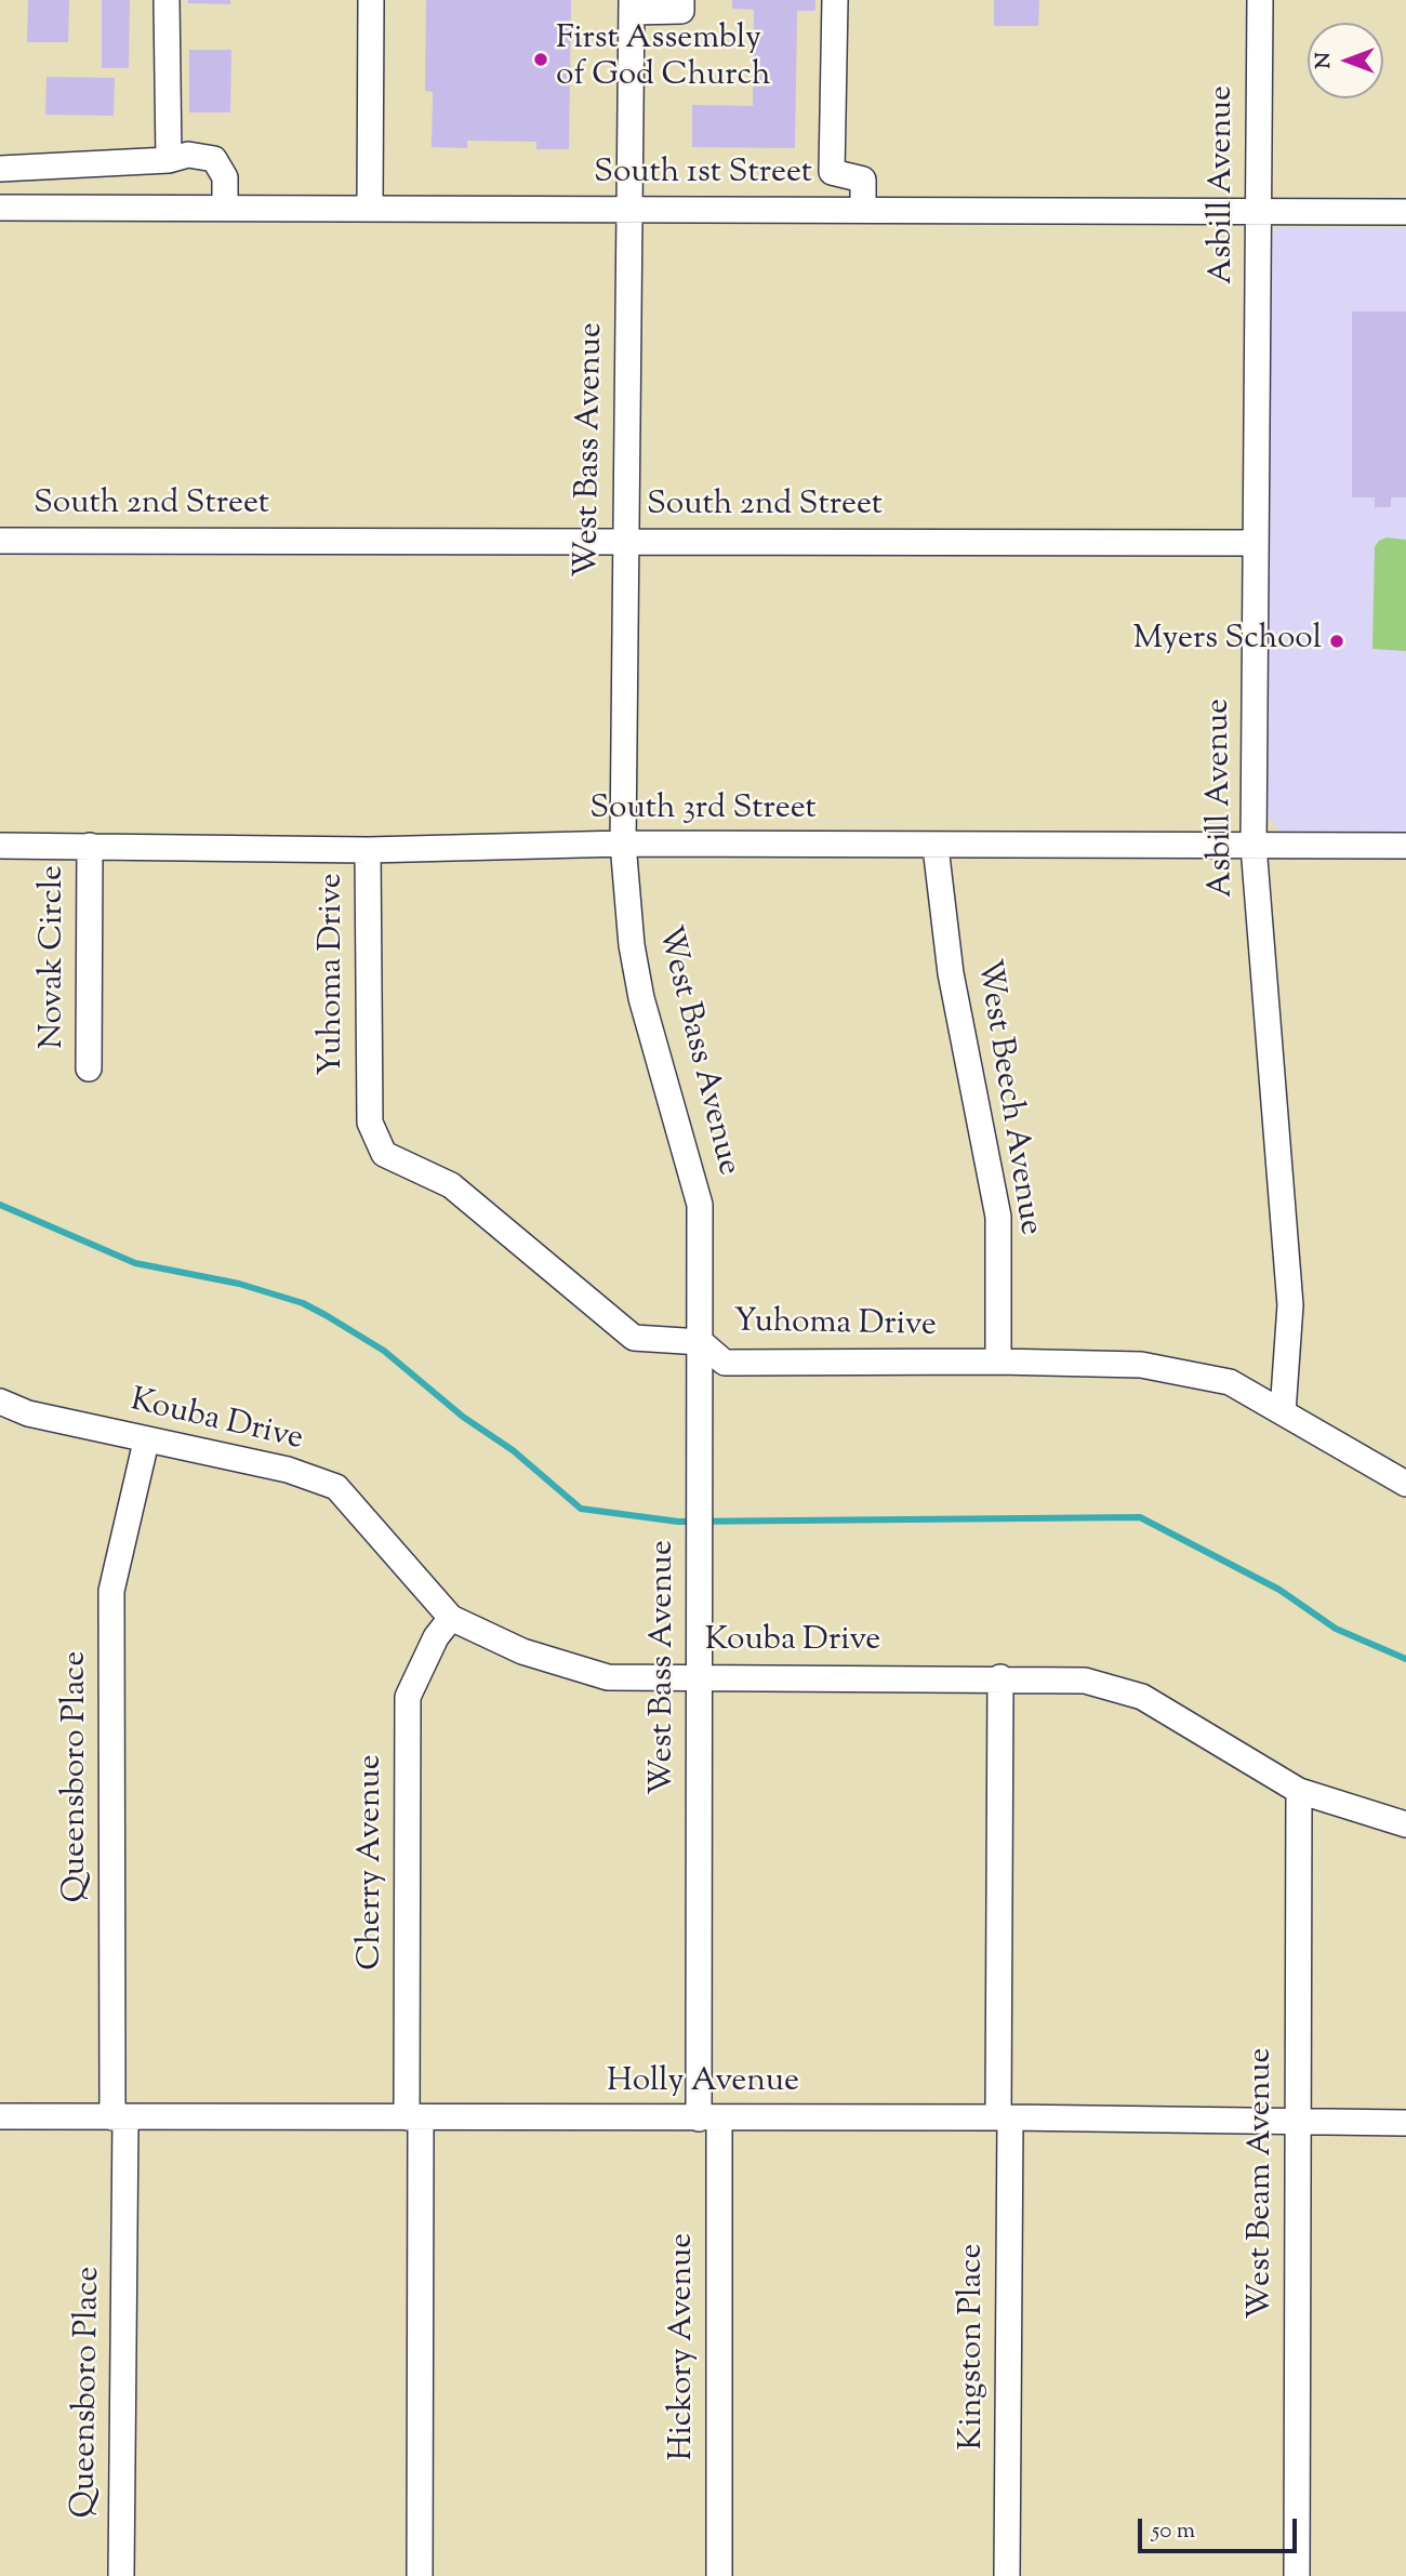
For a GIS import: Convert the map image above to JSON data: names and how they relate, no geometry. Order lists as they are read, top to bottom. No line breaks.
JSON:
{"streets":{"street":["South 1st Street","Asbill Avenue","West Bass Avenue","South 2nd Street","South 3rd Street","Novak Circle","Yuhoma Drive","West Beech Avenue","Kouba Drive","Queensboro Place","Cherry Avenue","Holly Avenue","West Beam Avenue","Hickory Avenue","Kingston Place"]},"crossings":[["South 1st Street","Asbill Avenue"],["South 1st Street","West Bass Avenue"],["Asbill Avenue","South 2nd Street"],["Asbill Avenue","South 3rd Street"],["Asbill Avenue","Yuhoma Drive"],["West Bass Avenue","South 2nd Street"],["West Bass Avenue","South 3rd Street"],["West Bass Avenue","Yuhoma Drive"],["West Bass Avenue","Kouba Drive"],["West Bass Avenue","Holly Avenue"],["West Bass Avenue","Hickory Avenue"],["South 3rd Street","Novak Circle"],["South 3rd Street","Yuhoma Drive"],["South 3rd Street","West Beech Avenue"],["Yuhoma Drive","West Beech Avenue"],["Kouba Drive","Queensboro Place"],["Kouba Drive","Cherry Avenue"],["Kouba Drive","West Beam Avenue"],["Kouba Drive","Kingston Place"],["Queensboro Place","Holly Avenue"],["Cherry Avenue","Holly Avenue"],["Holly Avenue","West Beam Avenue"],["Holly Avenue","Hickory Avenue"],["Holly Avenue","Kingston Place"]],"places":["First Assembly of God Church","Myers School"],"scale_bar":"50 m","north":"left"}
